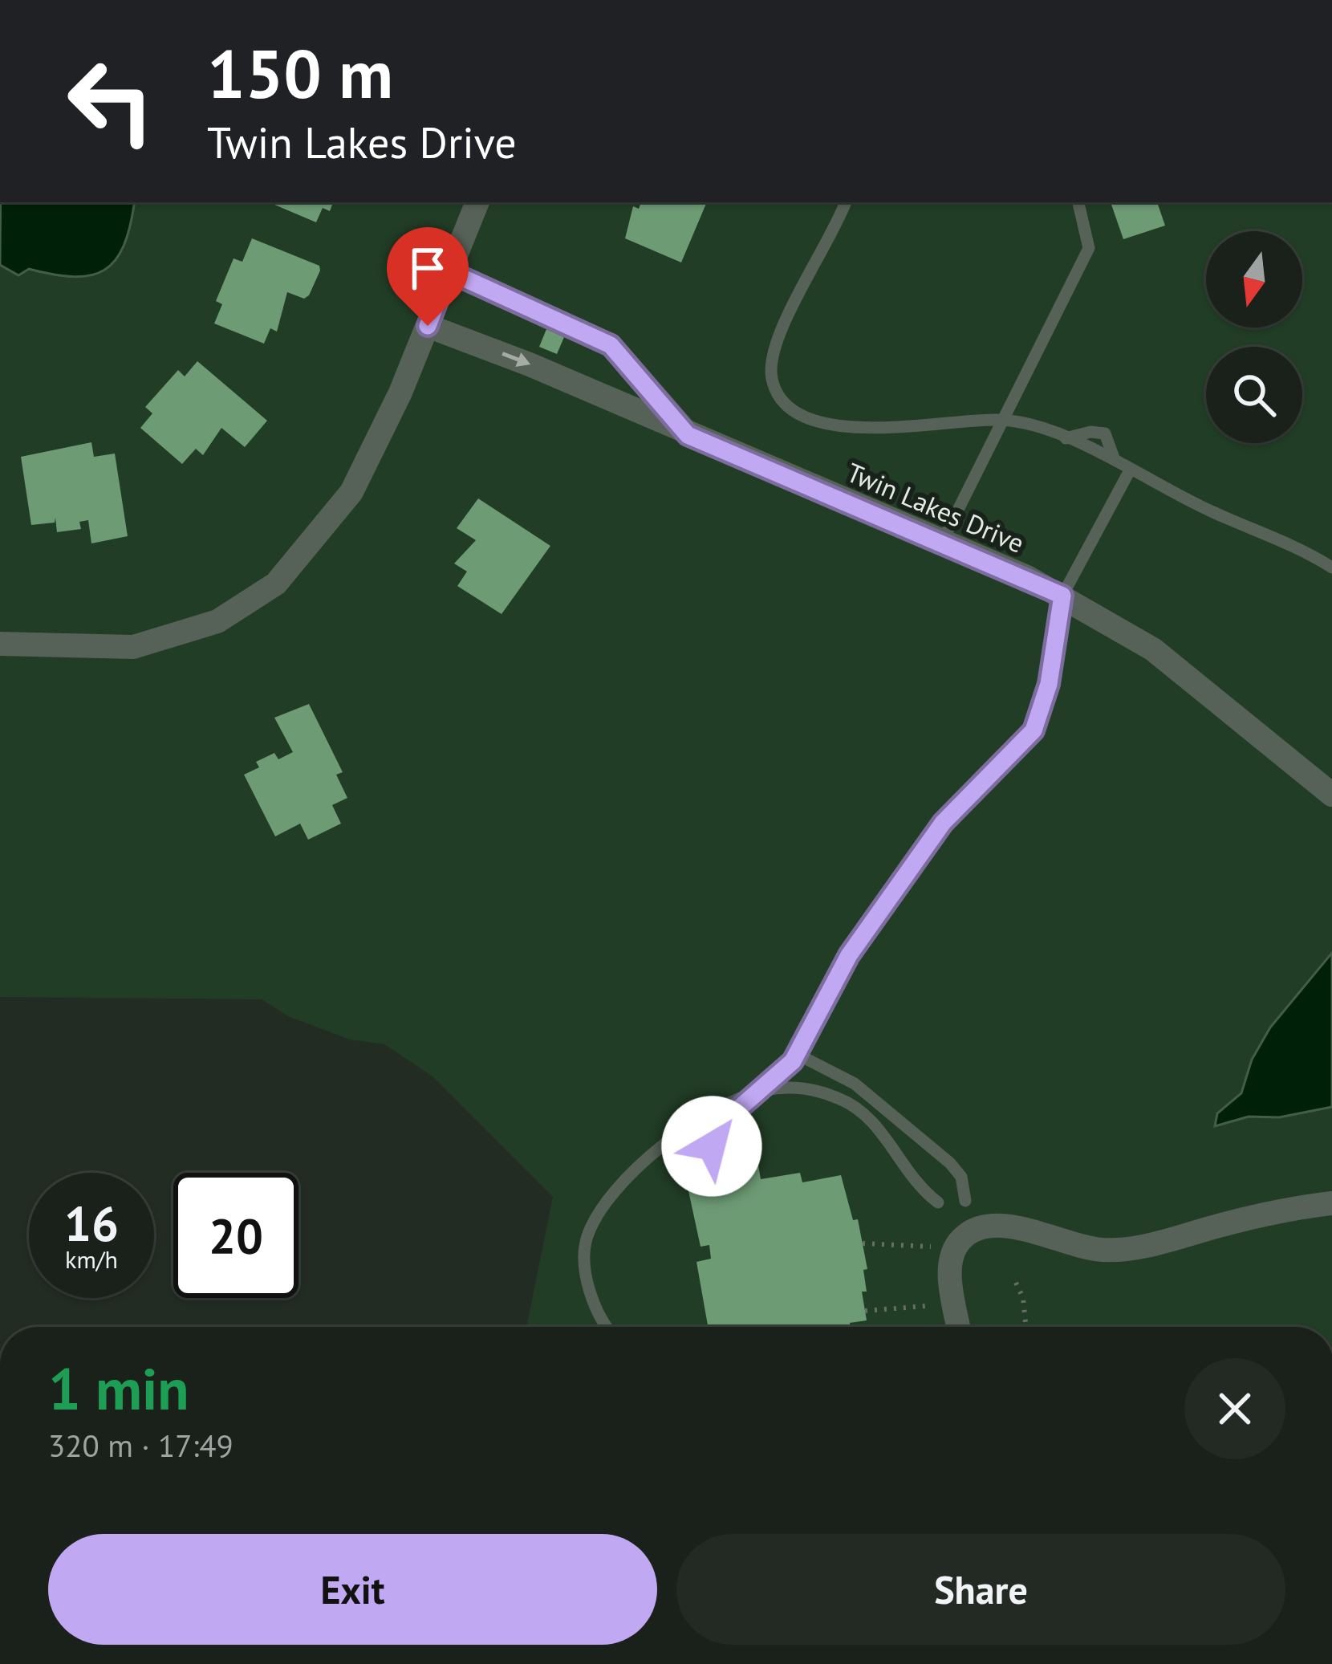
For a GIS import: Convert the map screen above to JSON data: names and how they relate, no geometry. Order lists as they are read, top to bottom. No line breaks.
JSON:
{"streets":{"street":["Twin Lakes Drive"]},"north":"bottom","page":{"turn":["150 m","Twin Lakes Drive"],"speed":"16 km/h","limit":"20","heading":["1 min","320 m · 17:49"],"buttons":["Exit","Share"]}}
